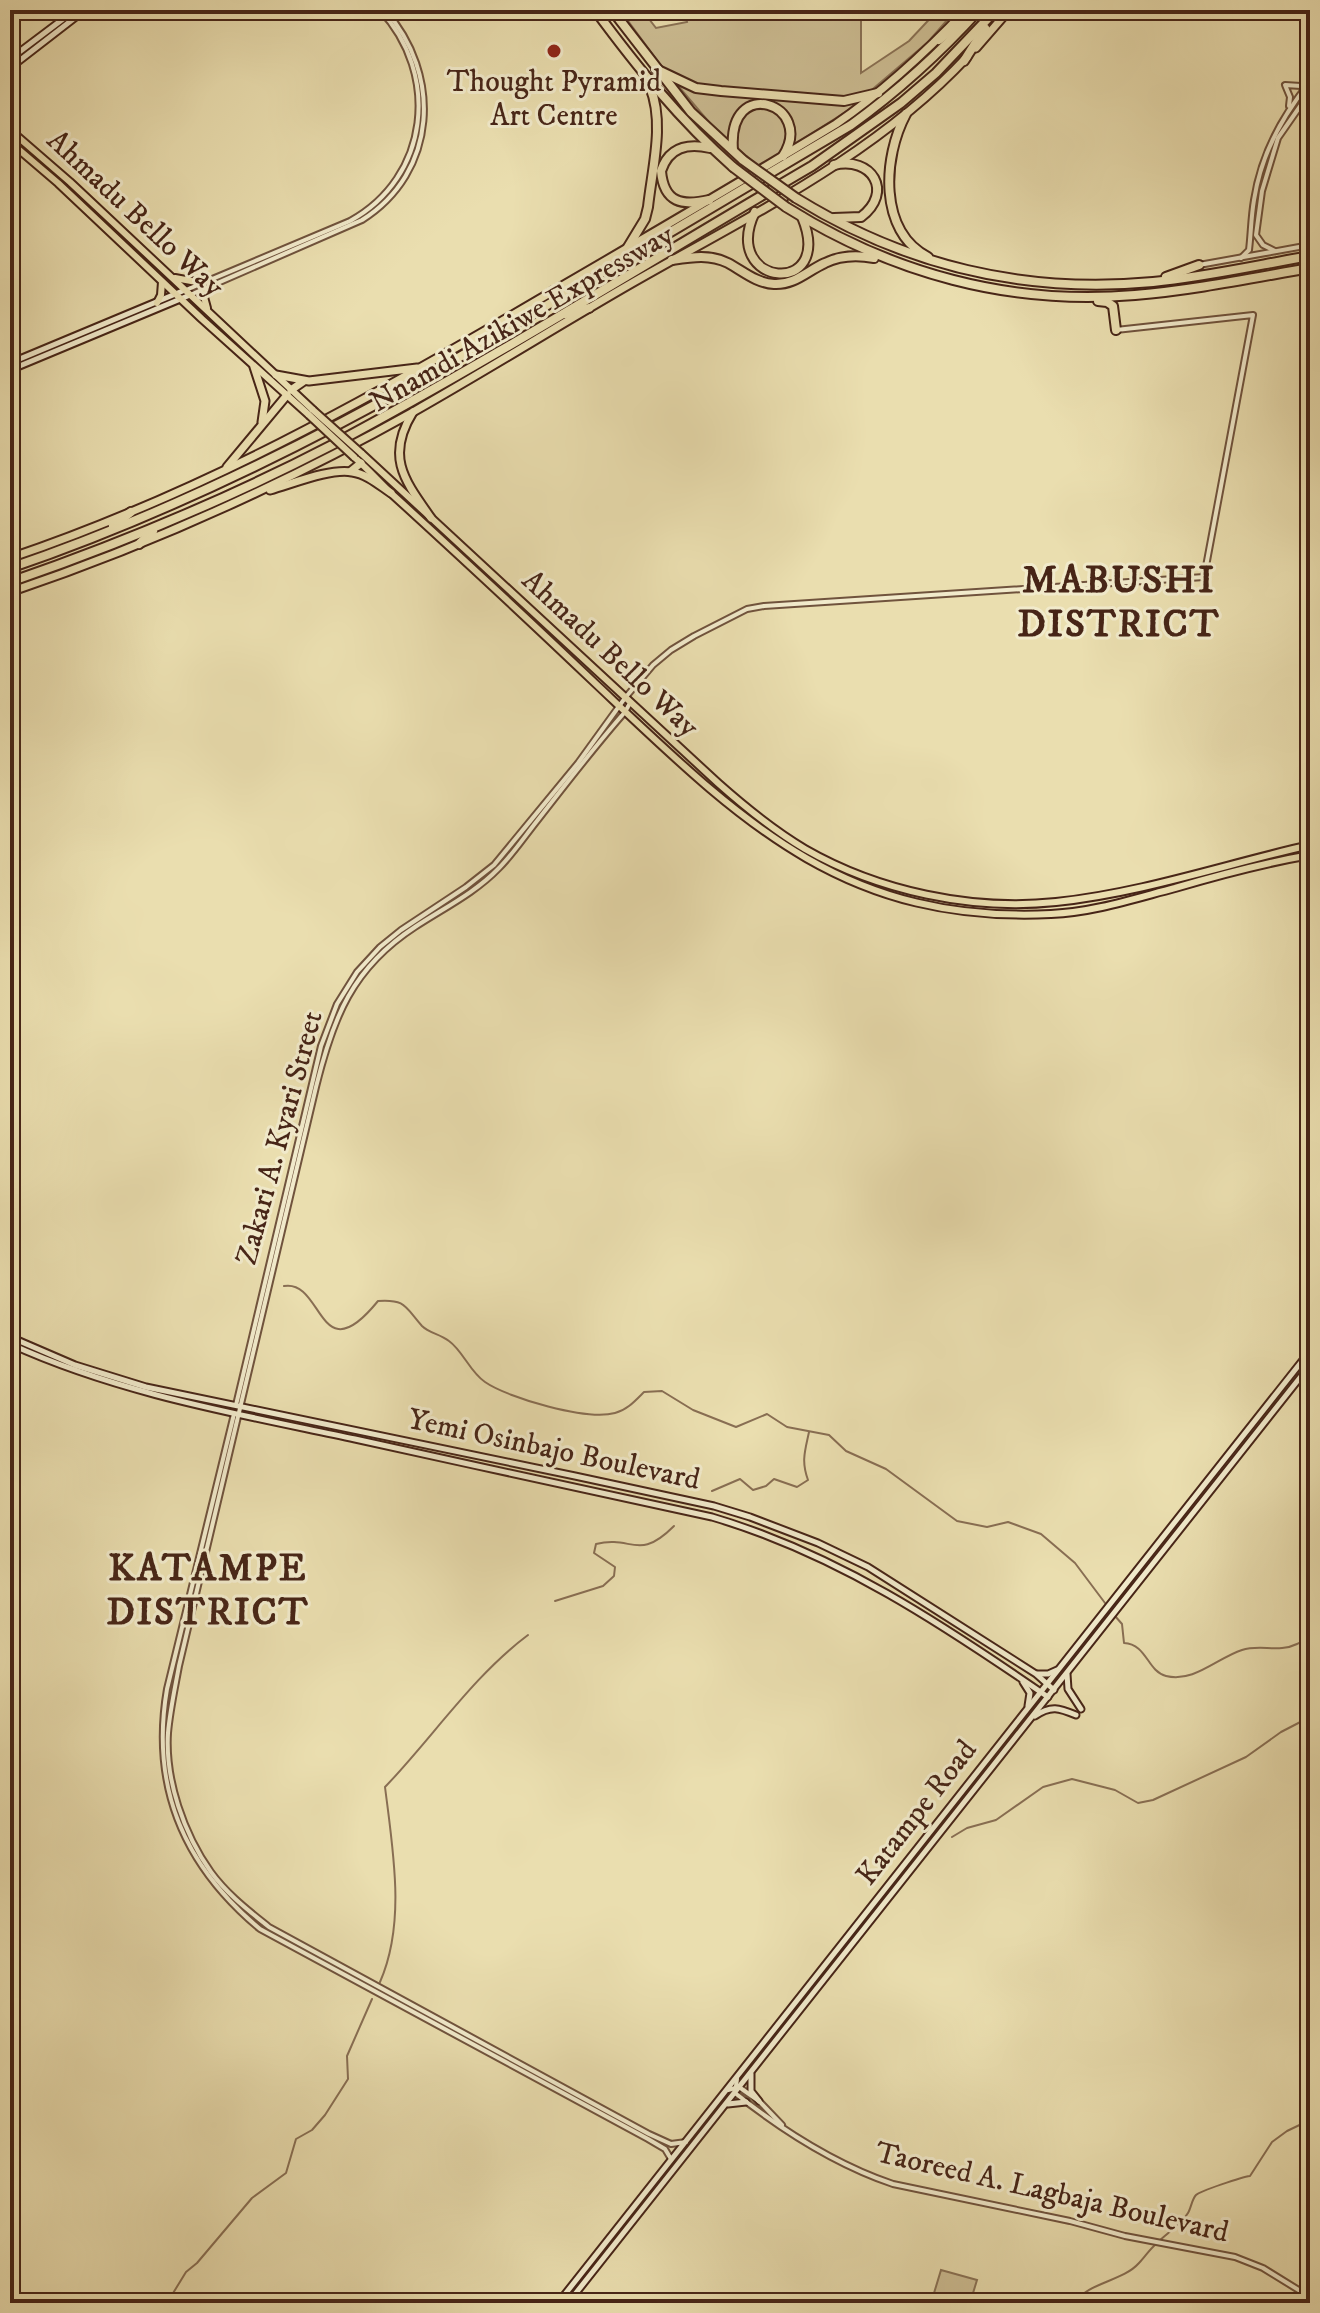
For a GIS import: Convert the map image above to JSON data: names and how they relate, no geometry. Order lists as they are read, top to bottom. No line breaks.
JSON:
{"streets":{"highway":["Nnamdi Azikiwe Expressway"],"main road":["Ahmadu Bello Way","Yemi Osinbajo Boulevard","Katampe Road"],"street":["Zakari A. Kyari Street","Taoreed A. Lagbaja Boulevard"]},"crossings":[["Ahmadu Bello Way","Zakari A. Kyari Street"],["Zakari A. Kyari Street","Yemi Osinbajo Boulevard"],["Yemi Osinbajo Boulevard","Katampe Road"],["Katampe Road","Taoreed A. Lagbaja Boulevard"]],"districts":["MABUSHI DISTRICT","KATAMPE DISTRICT"],"places":["Thought Pyramid Art Centre"]}
